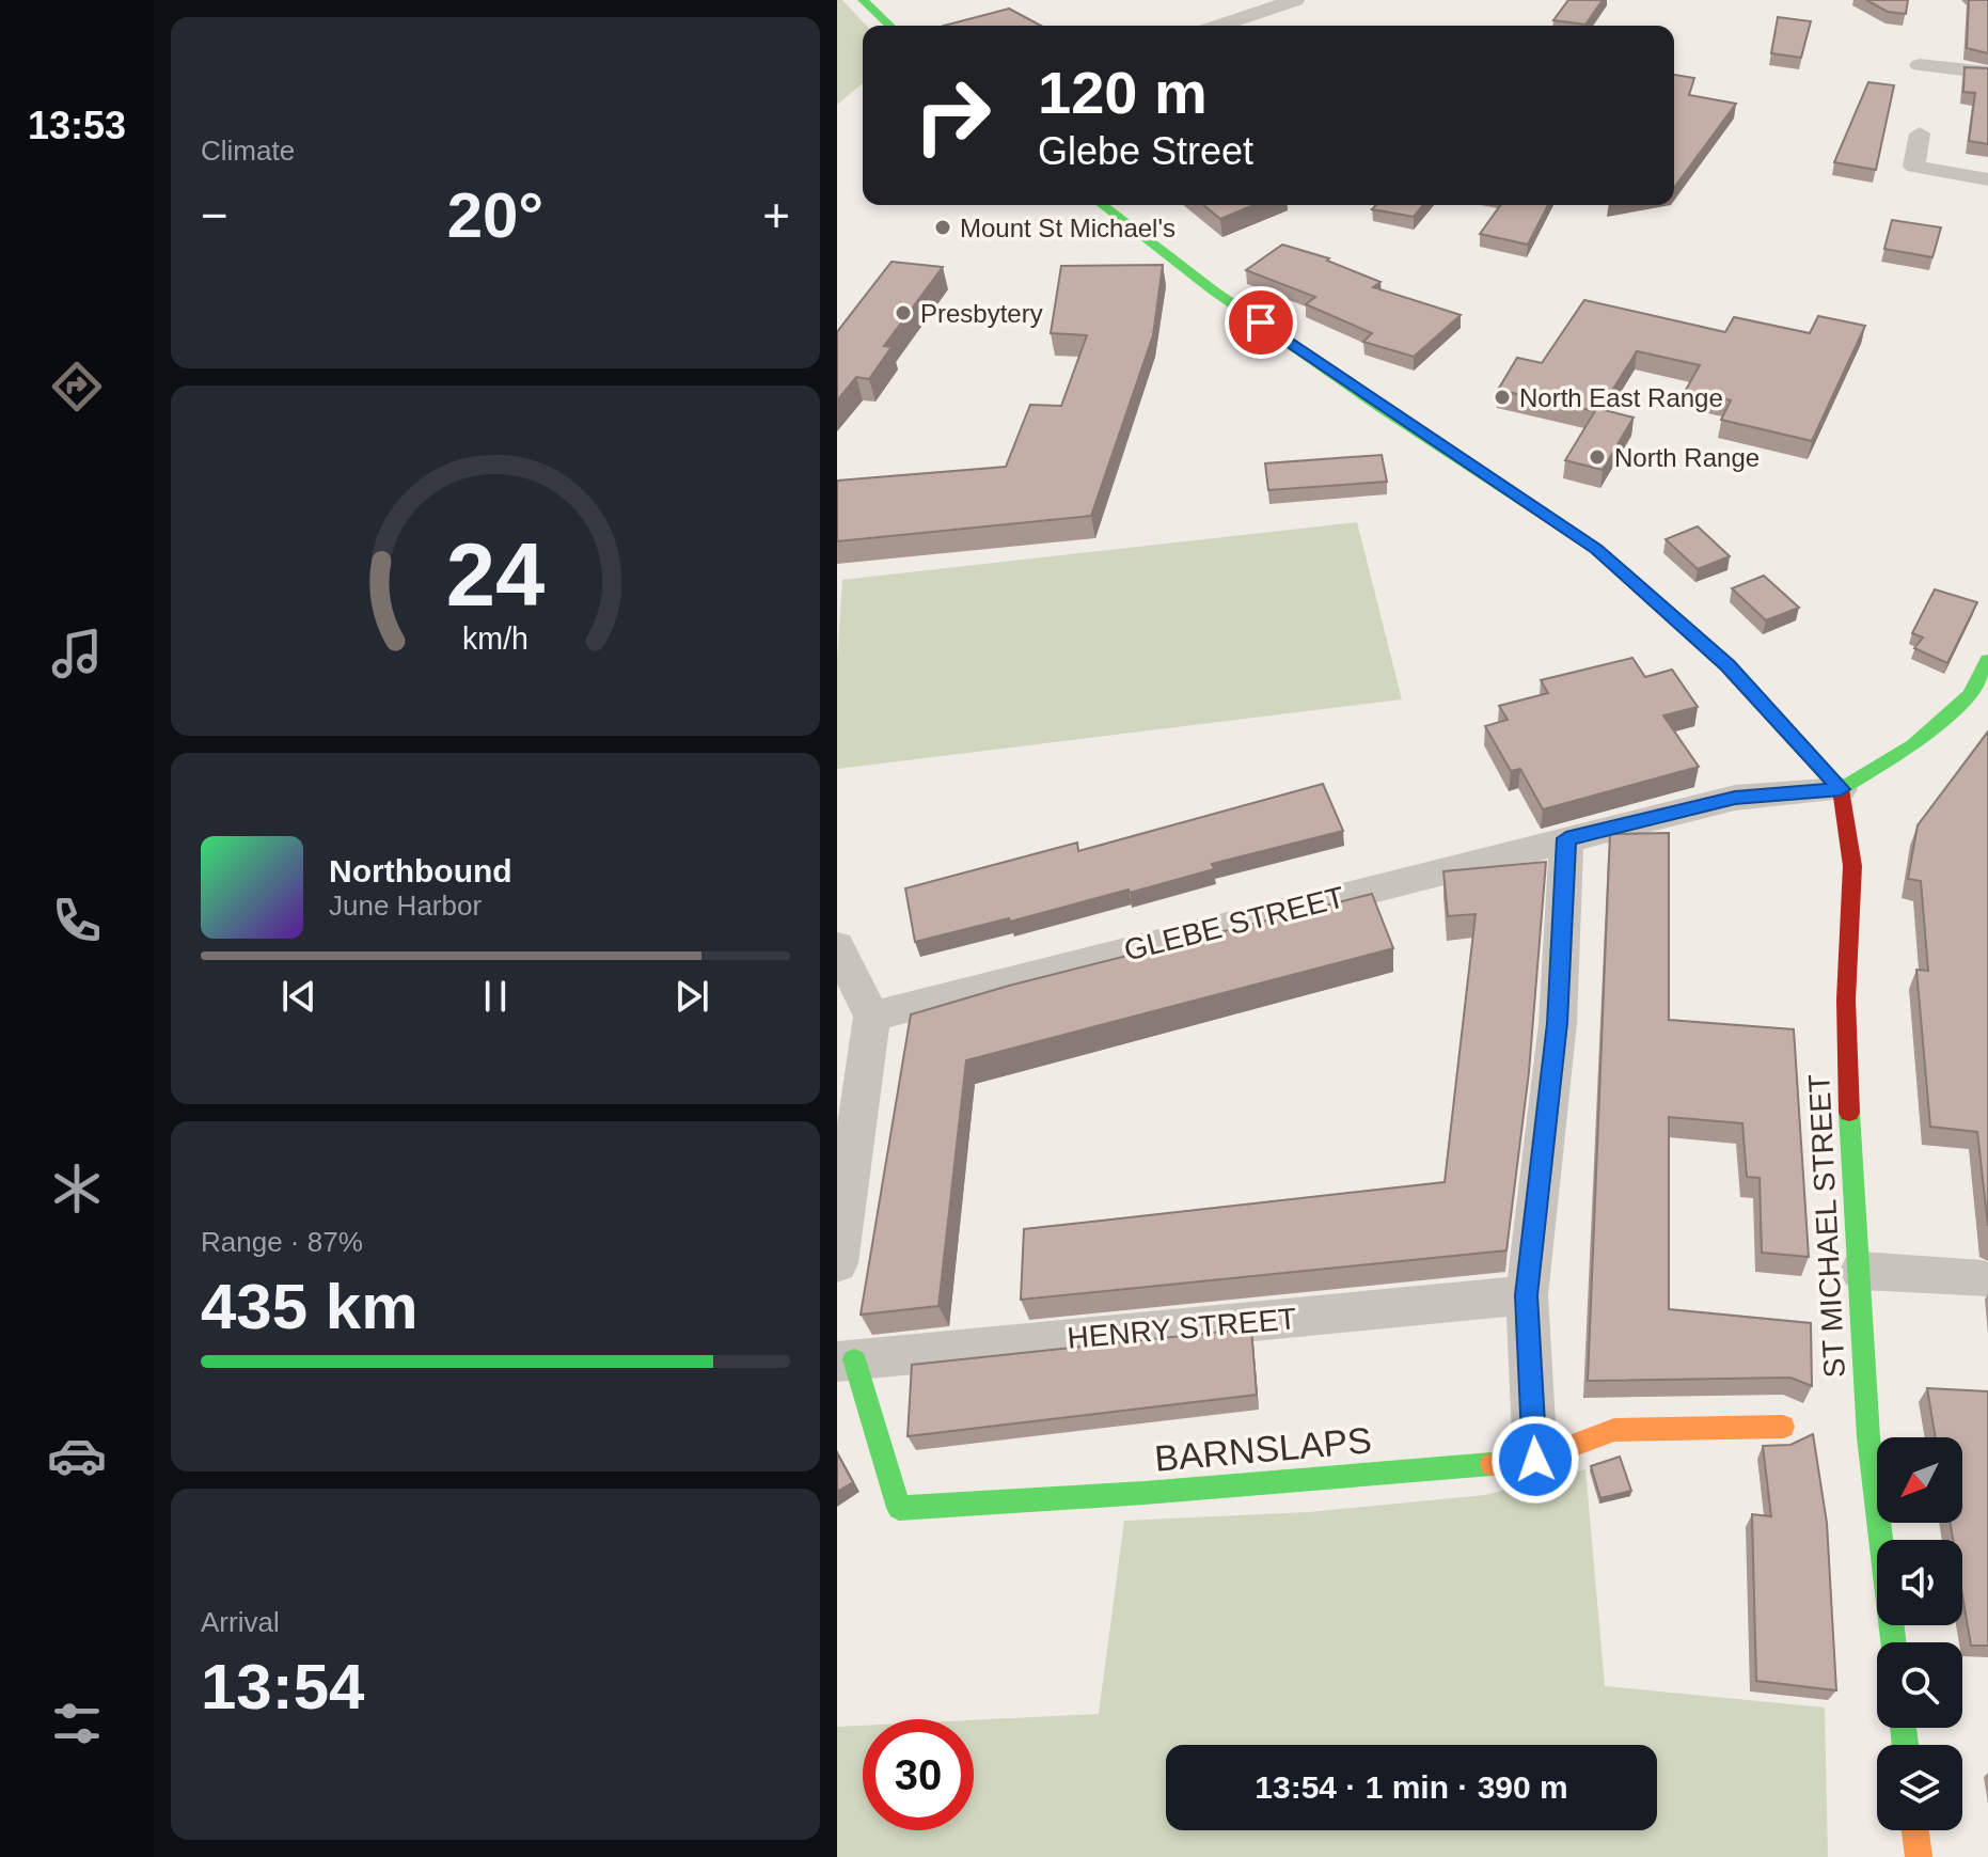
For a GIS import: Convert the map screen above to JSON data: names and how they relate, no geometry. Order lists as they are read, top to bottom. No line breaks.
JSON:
{"streets":{"street":["GLEBE STREET","ST MICHAEL STREET","HENRY STREET","BARNSLAPS"]},"crossings":[["GLEBE STREET","ST MICHAEL STREET"],["HENRY STREET","BARNSLAPS"]],"places":["Mount St Michael's","Presbytery","North East Range","North Range"],"north":"bottom left","page":{"tabs":"13:53","tile":["Climate",["Range · 87%","435 km"],["Arrival","13:54"]],"turn":["120 m","Glebe Street"],"heat":["−","20°","+"],"song":["Northbound","June Harbor"],"limit":"30","trip":"13:54 · 1 min · 390 m","gauge":["24","km/h"]}}
